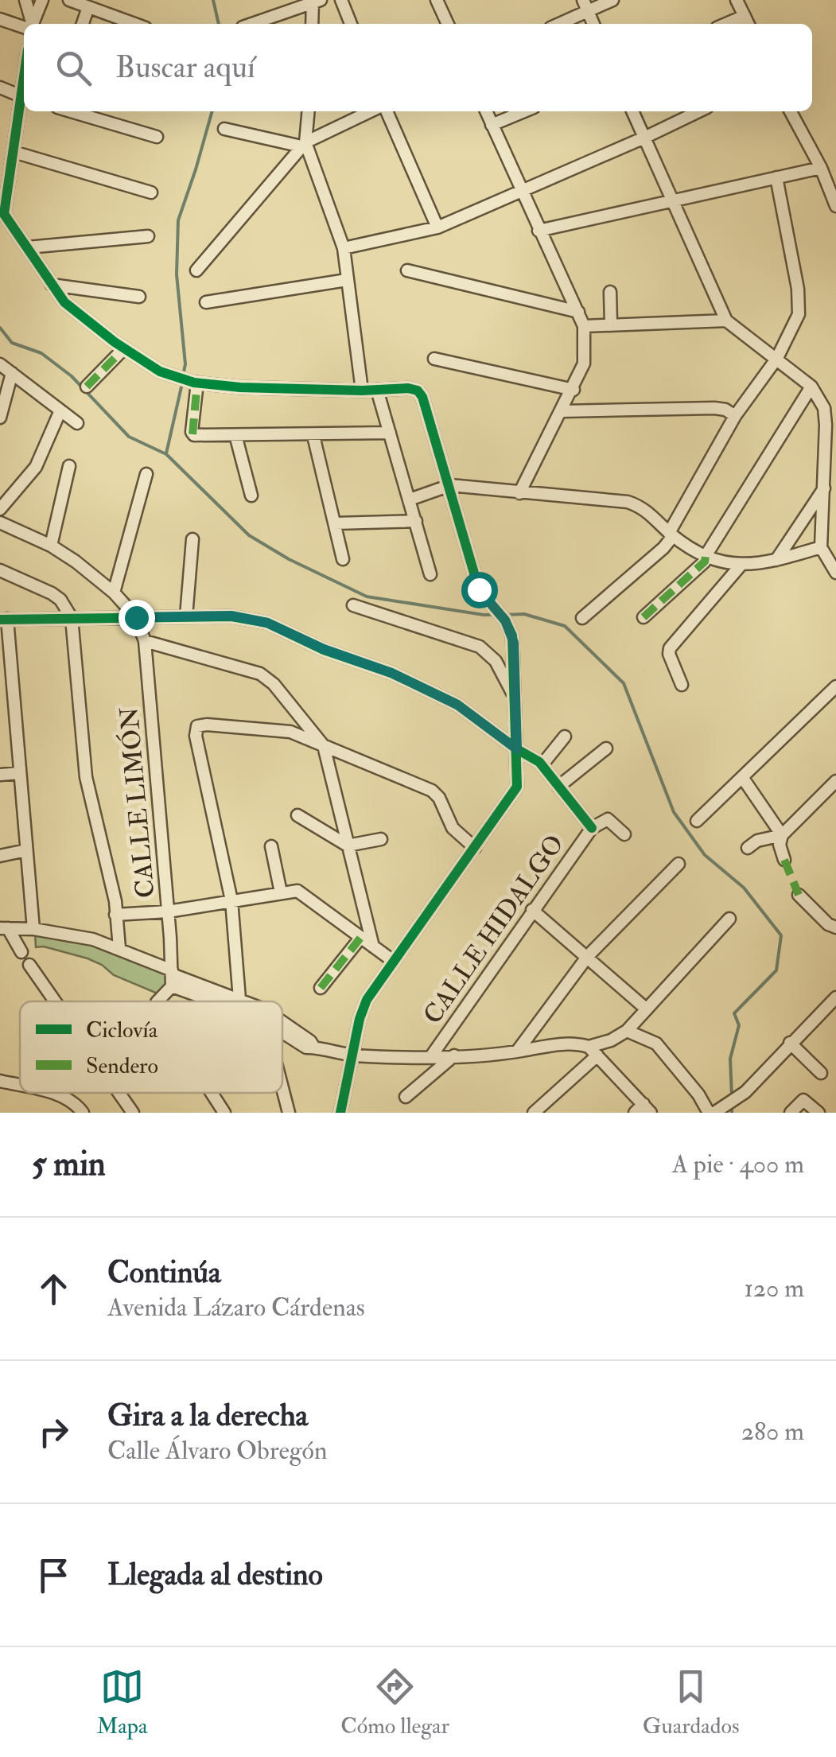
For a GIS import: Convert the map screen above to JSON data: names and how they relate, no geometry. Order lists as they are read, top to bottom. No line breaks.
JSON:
{"streets":{"street":["CALLE LIMÓN","CALLE HIDALGO"]},"legend":["Ciclovía","Sendero"],"page":{"search":"Buscar aquí","heading":["5 min","A pie · 400 m"],"list":[["Continúa","Avenida Lázaro Cárdenas","120 m"],["Gira a la derecha","Calle Álvaro Obregón","280 m"],"Llegada al destino"],"nav":["Mapa","Cómo llegar","Guardados"]}}
